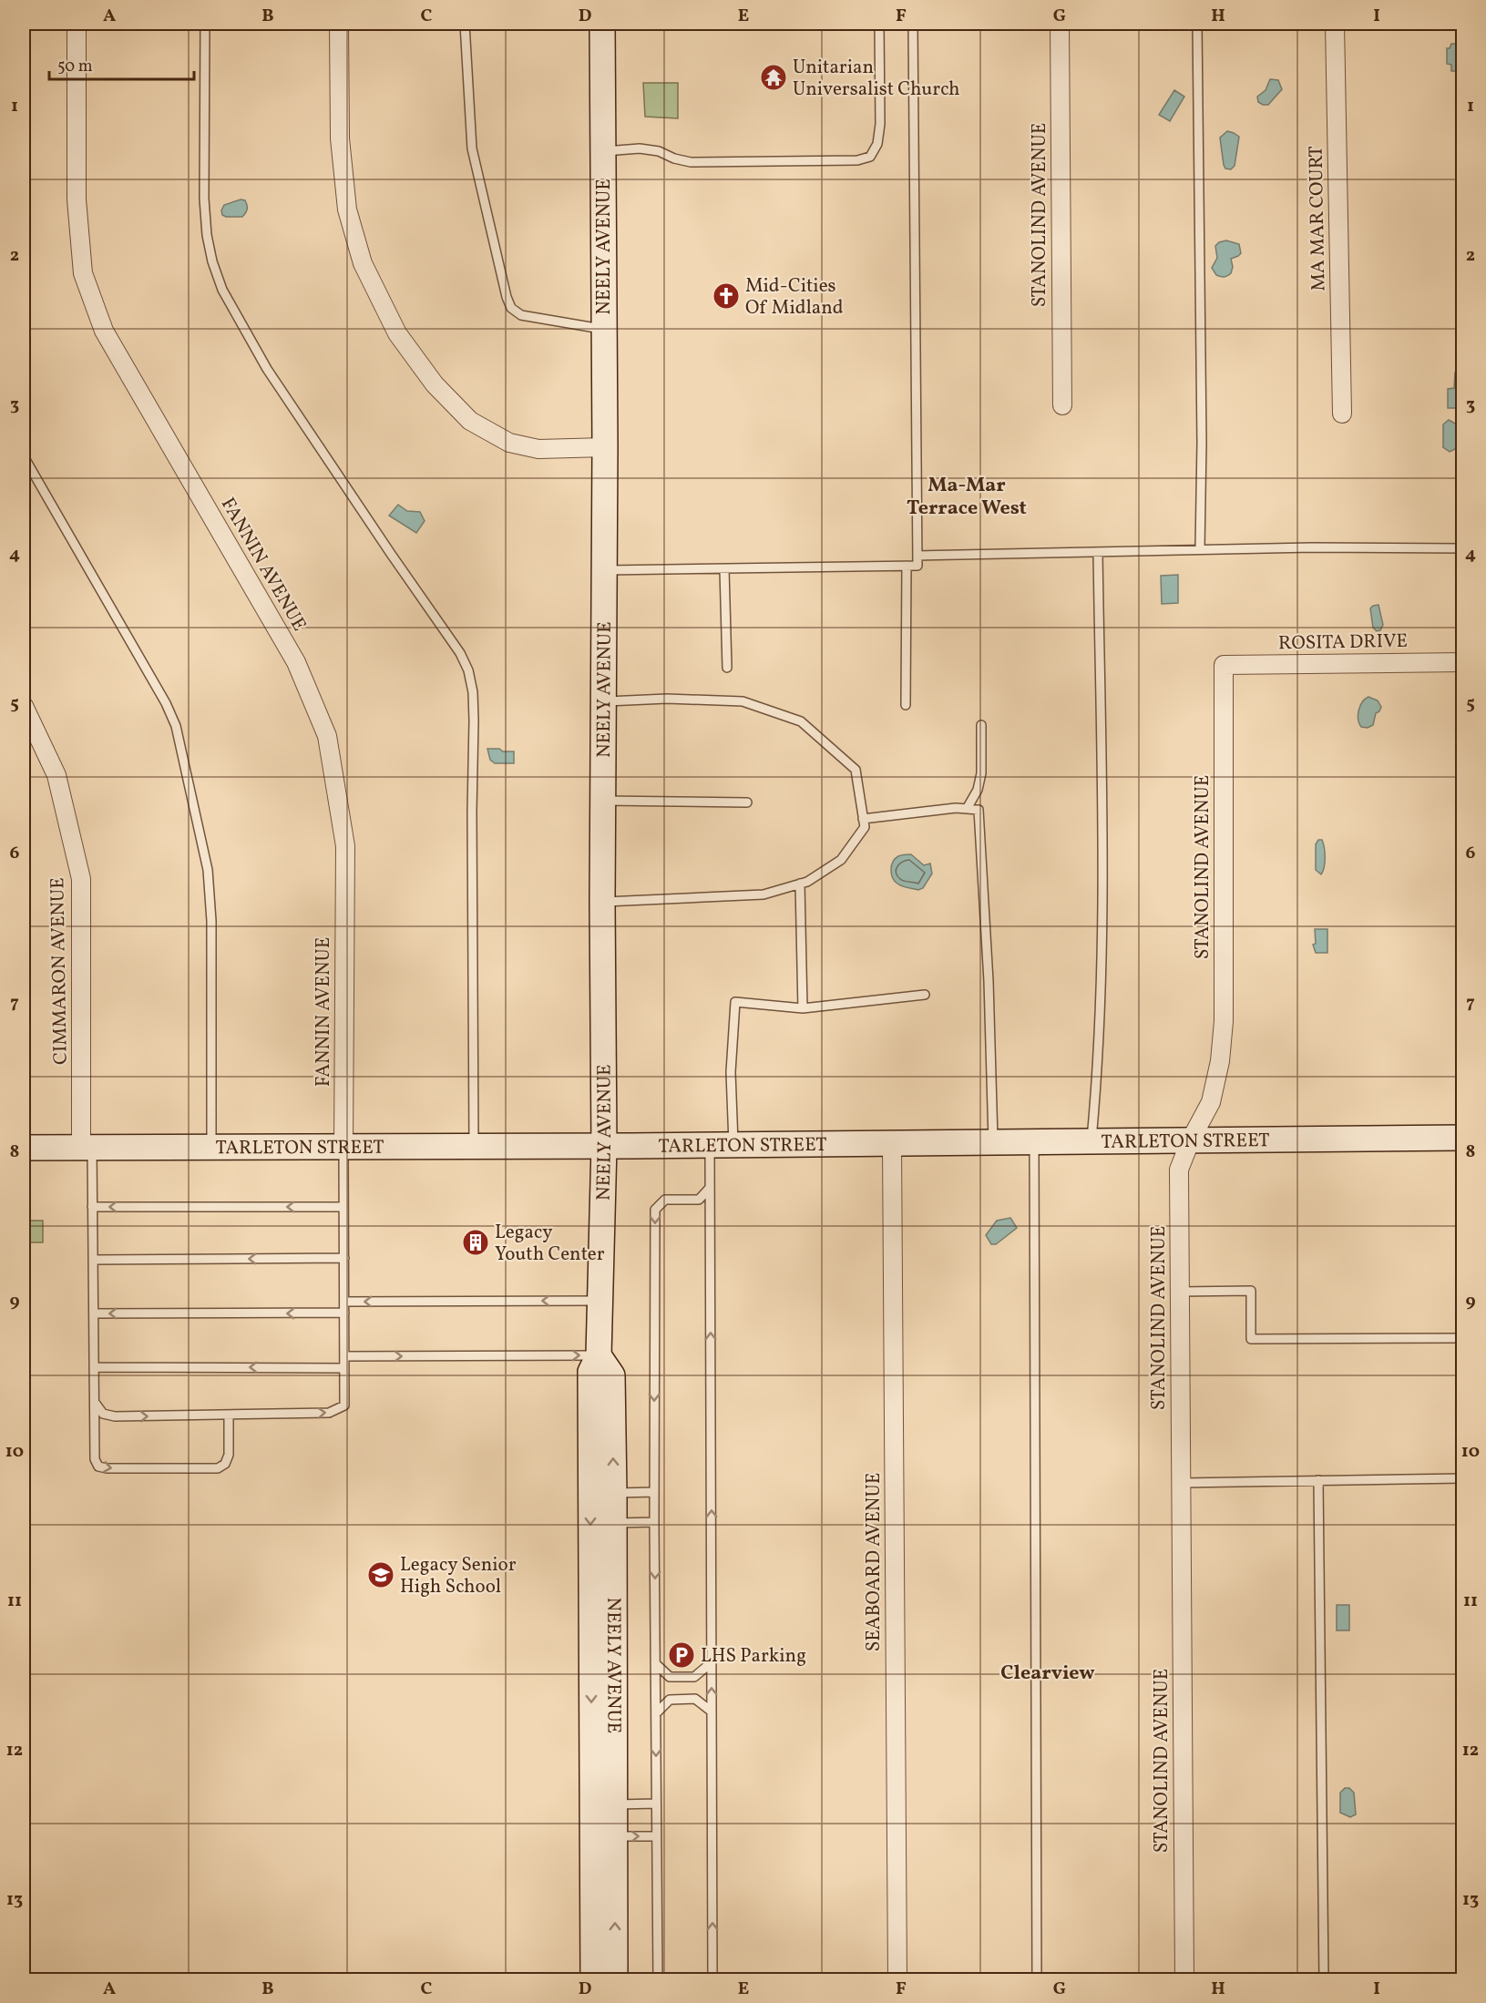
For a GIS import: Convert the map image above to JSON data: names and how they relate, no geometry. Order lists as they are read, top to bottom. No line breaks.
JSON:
{"streets":{"street":["STANOLIND AVENUE","MA MAR COURT","NEELY AVENUE","FANNIN AVENUE","ROSITA DRIVE","CIMMARON AVENUE","TARLETON STREET","SEABOARD AVENUE"]},"crossings":[["STANOLIND AVENUE","ROSITA DRIVE"],["STANOLIND AVENUE","TARLETON STREET"],["NEELY AVENUE","TARLETON STREET"],["FANNIN AVENUE","TARLETON STREET"],["CIMMARON AVENUE","TARLETON STREET"],["TARLETON STREET","SEABOARD AVENUE"]],"districts":["Ma-Mar Terrace West","Clearview"],"places":{"temple":["Unitarian Universalist Church"],"church":["Mid-Cities Of Midland"],"building":["Legacy Youth Center"],"school or university":["Legacy Senior High School"],"parking":["LHS Parking"]},"scale_bar":"50 m","grid":{"columns":["A","B","C","D","E","F","G","H","I"],"rows":["1","2","3","4","5","6","7","8","9","10","11","12","13"]}}
